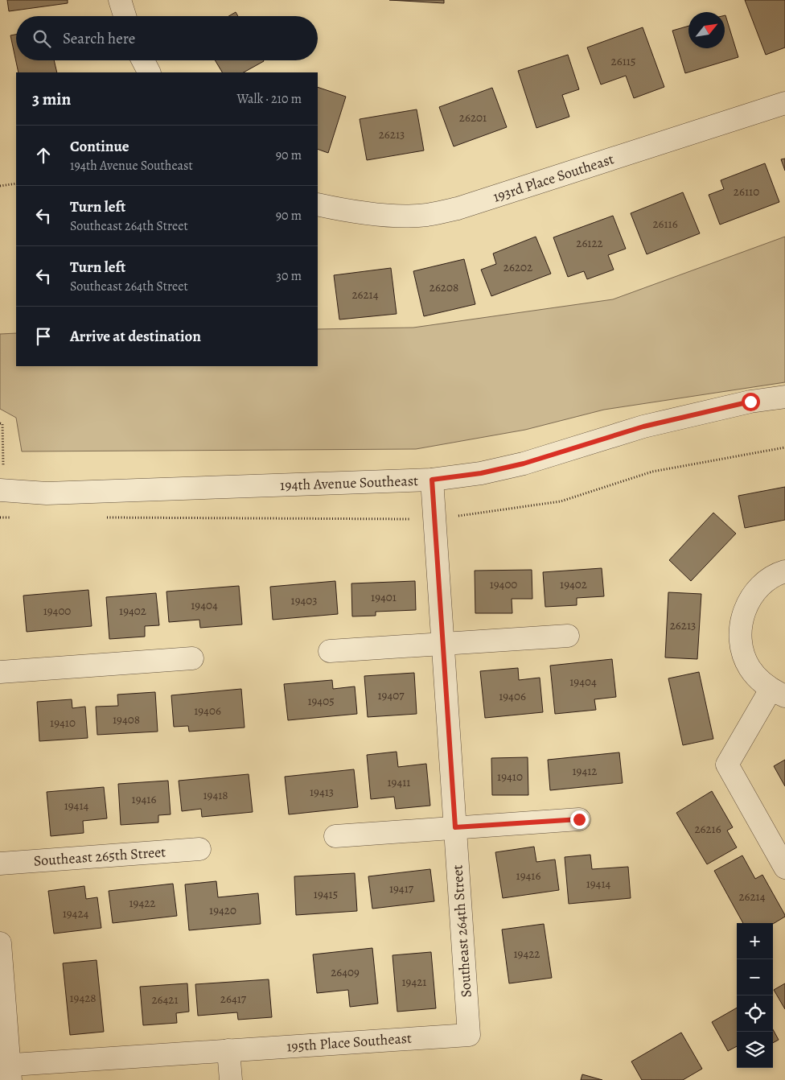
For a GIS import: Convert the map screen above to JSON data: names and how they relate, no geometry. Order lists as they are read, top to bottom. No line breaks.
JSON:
{"streets":{"street":["193rd Place Southeast","194th Avenue Southeast","Southeast 265th Street","Southeast 264th Street","195th Place Southeast"]},"crossings":[["194th Avenue Southeast","Southeast 264th Street"],["Southeast 264th Street","195th Place Southeast"]],"house_numbers":["26115","26201","26213","26110","26116","26122","26202","26208","26214","19400","19402","19401","19403","19404","19400","19402","26213","19404","19407","19406","19405","19406","19408","19410","19412","19410","19411","19413","19418","19416","19414","26216","19416","19414","19417","19415","26214","19422","19420","19424","19422","26409","19421","19428","26417","26421"],"north":"top right","page":{"search":"Search here","heading":["3 min","Walk · 210 m"],"list":[["Continue","194th Avenue Southeast","90 m"],["Turn left","Southeast 264th Street","90 m"],["Turn left","Southeast 264th Street","30 m"],"Arrive at destination"],"map_buttons":["+","−"]}}
